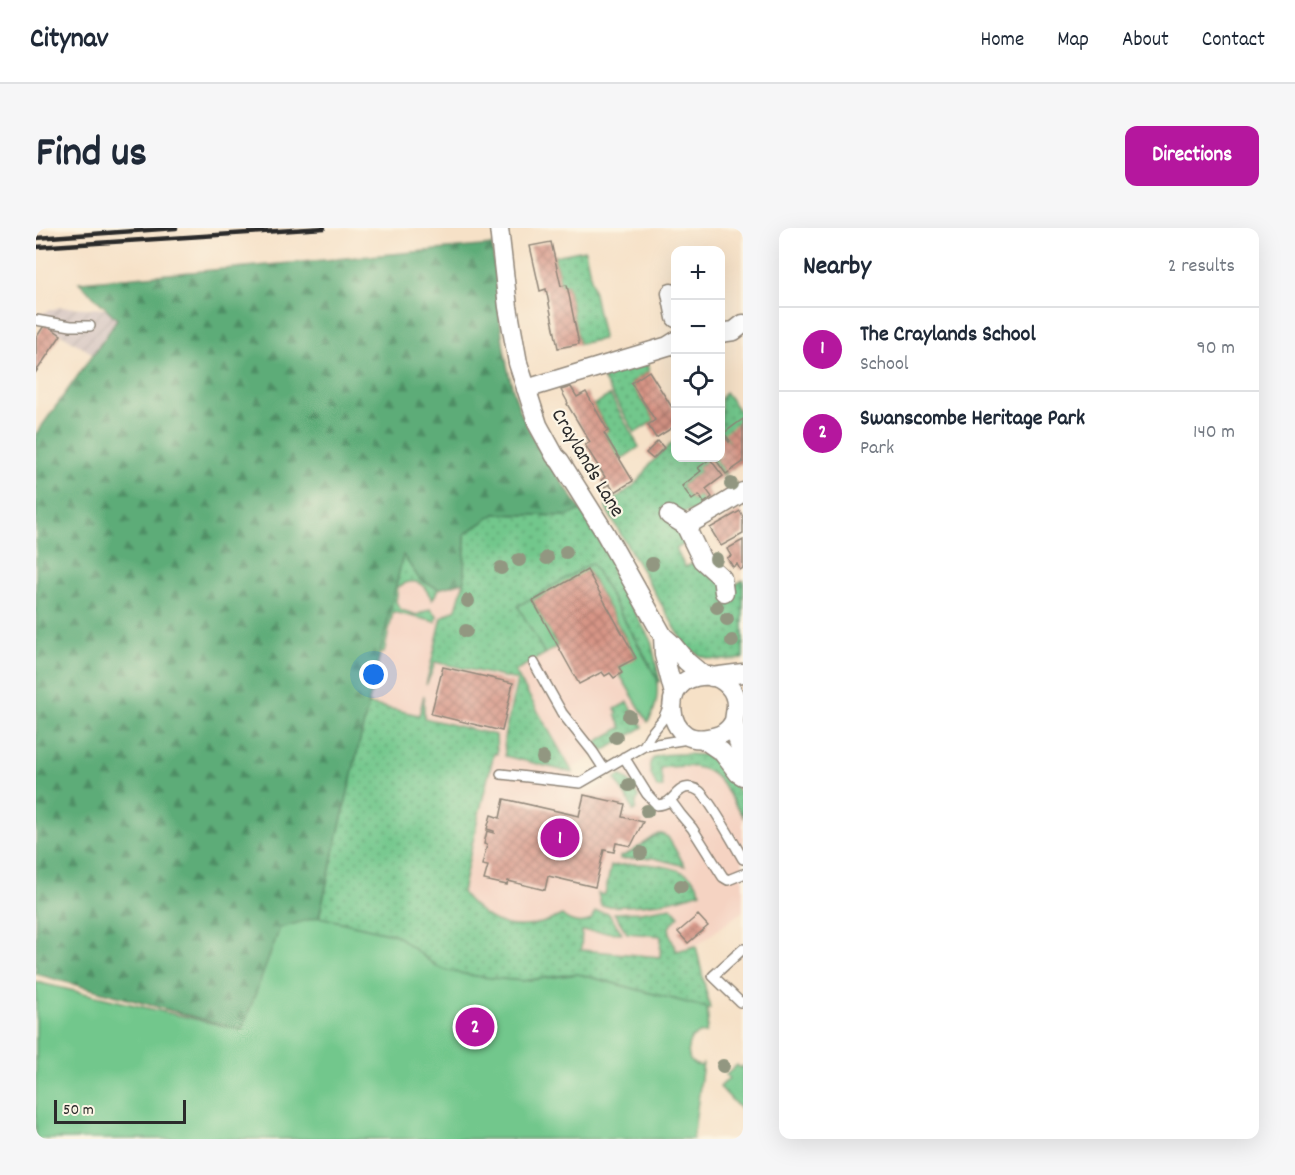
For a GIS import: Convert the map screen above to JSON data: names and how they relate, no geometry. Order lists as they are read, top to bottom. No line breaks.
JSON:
{"streets":{"street":["Craylands Lane"]},"scale_bar":"50 m","page":{"header":"Citynav","nav":["Home","Map","About","Contact"],"title":"Find us","buttons":"Directions","heading":["Nearby","2 results"],"map_buttons":["+","−"],"list":[{"mark":"1","name":"The Craylands School","note":"School","value":"90 m"},{"mark":"2","name":"Swanscombe Heritage Park","note":"Park","value":"140 m"}],"pins":["1","2"],"scale":"50 m"}}
